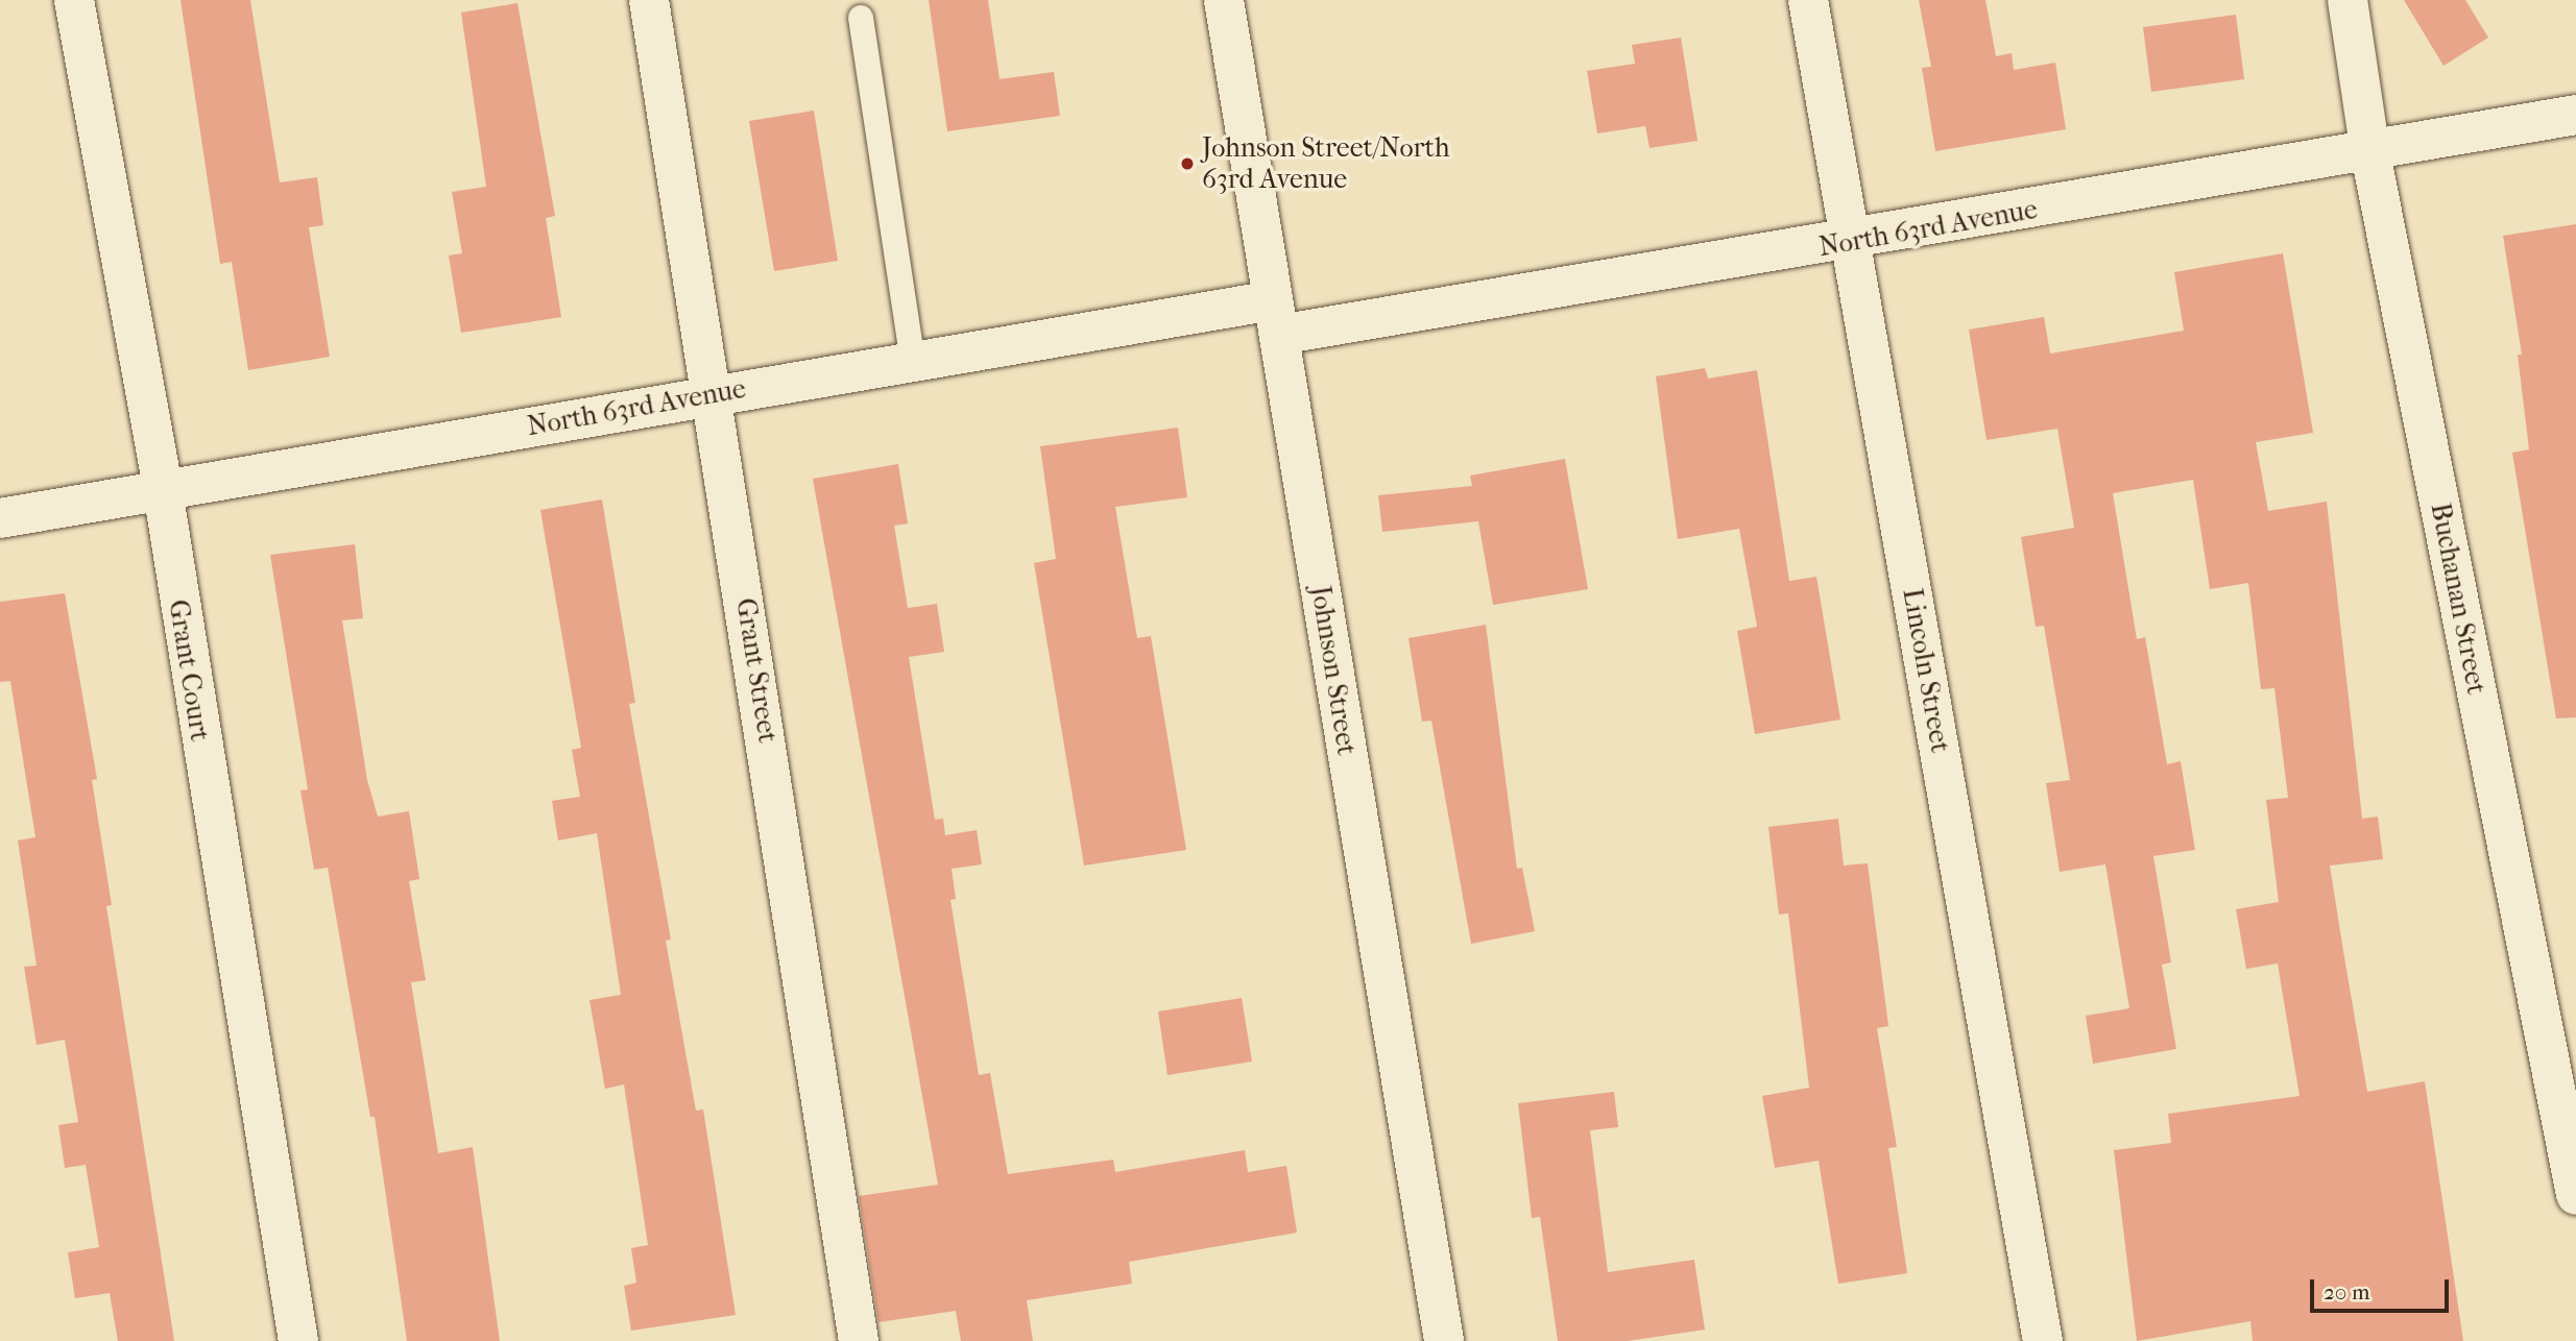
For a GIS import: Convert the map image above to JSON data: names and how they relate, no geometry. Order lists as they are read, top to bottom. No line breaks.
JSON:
{"streets":{"street":["North 63rd Avenue","Buchanan Street","Grant Court","Grant Street","Johnson Street","Lincoln Street"]},"crossings":[["North 63rd Avenue","Buchanan Street"],["North 63rd Avenue","Grant Court"],["North 63rd Avenue","Grant Street"],["North 63rd Avenue","Johnson Street"],["North 63rd Avenue","Lincoln Street"]],"places":["Johnson Street/North 63rd Avenue"],"scale_bar":"20 m"}
